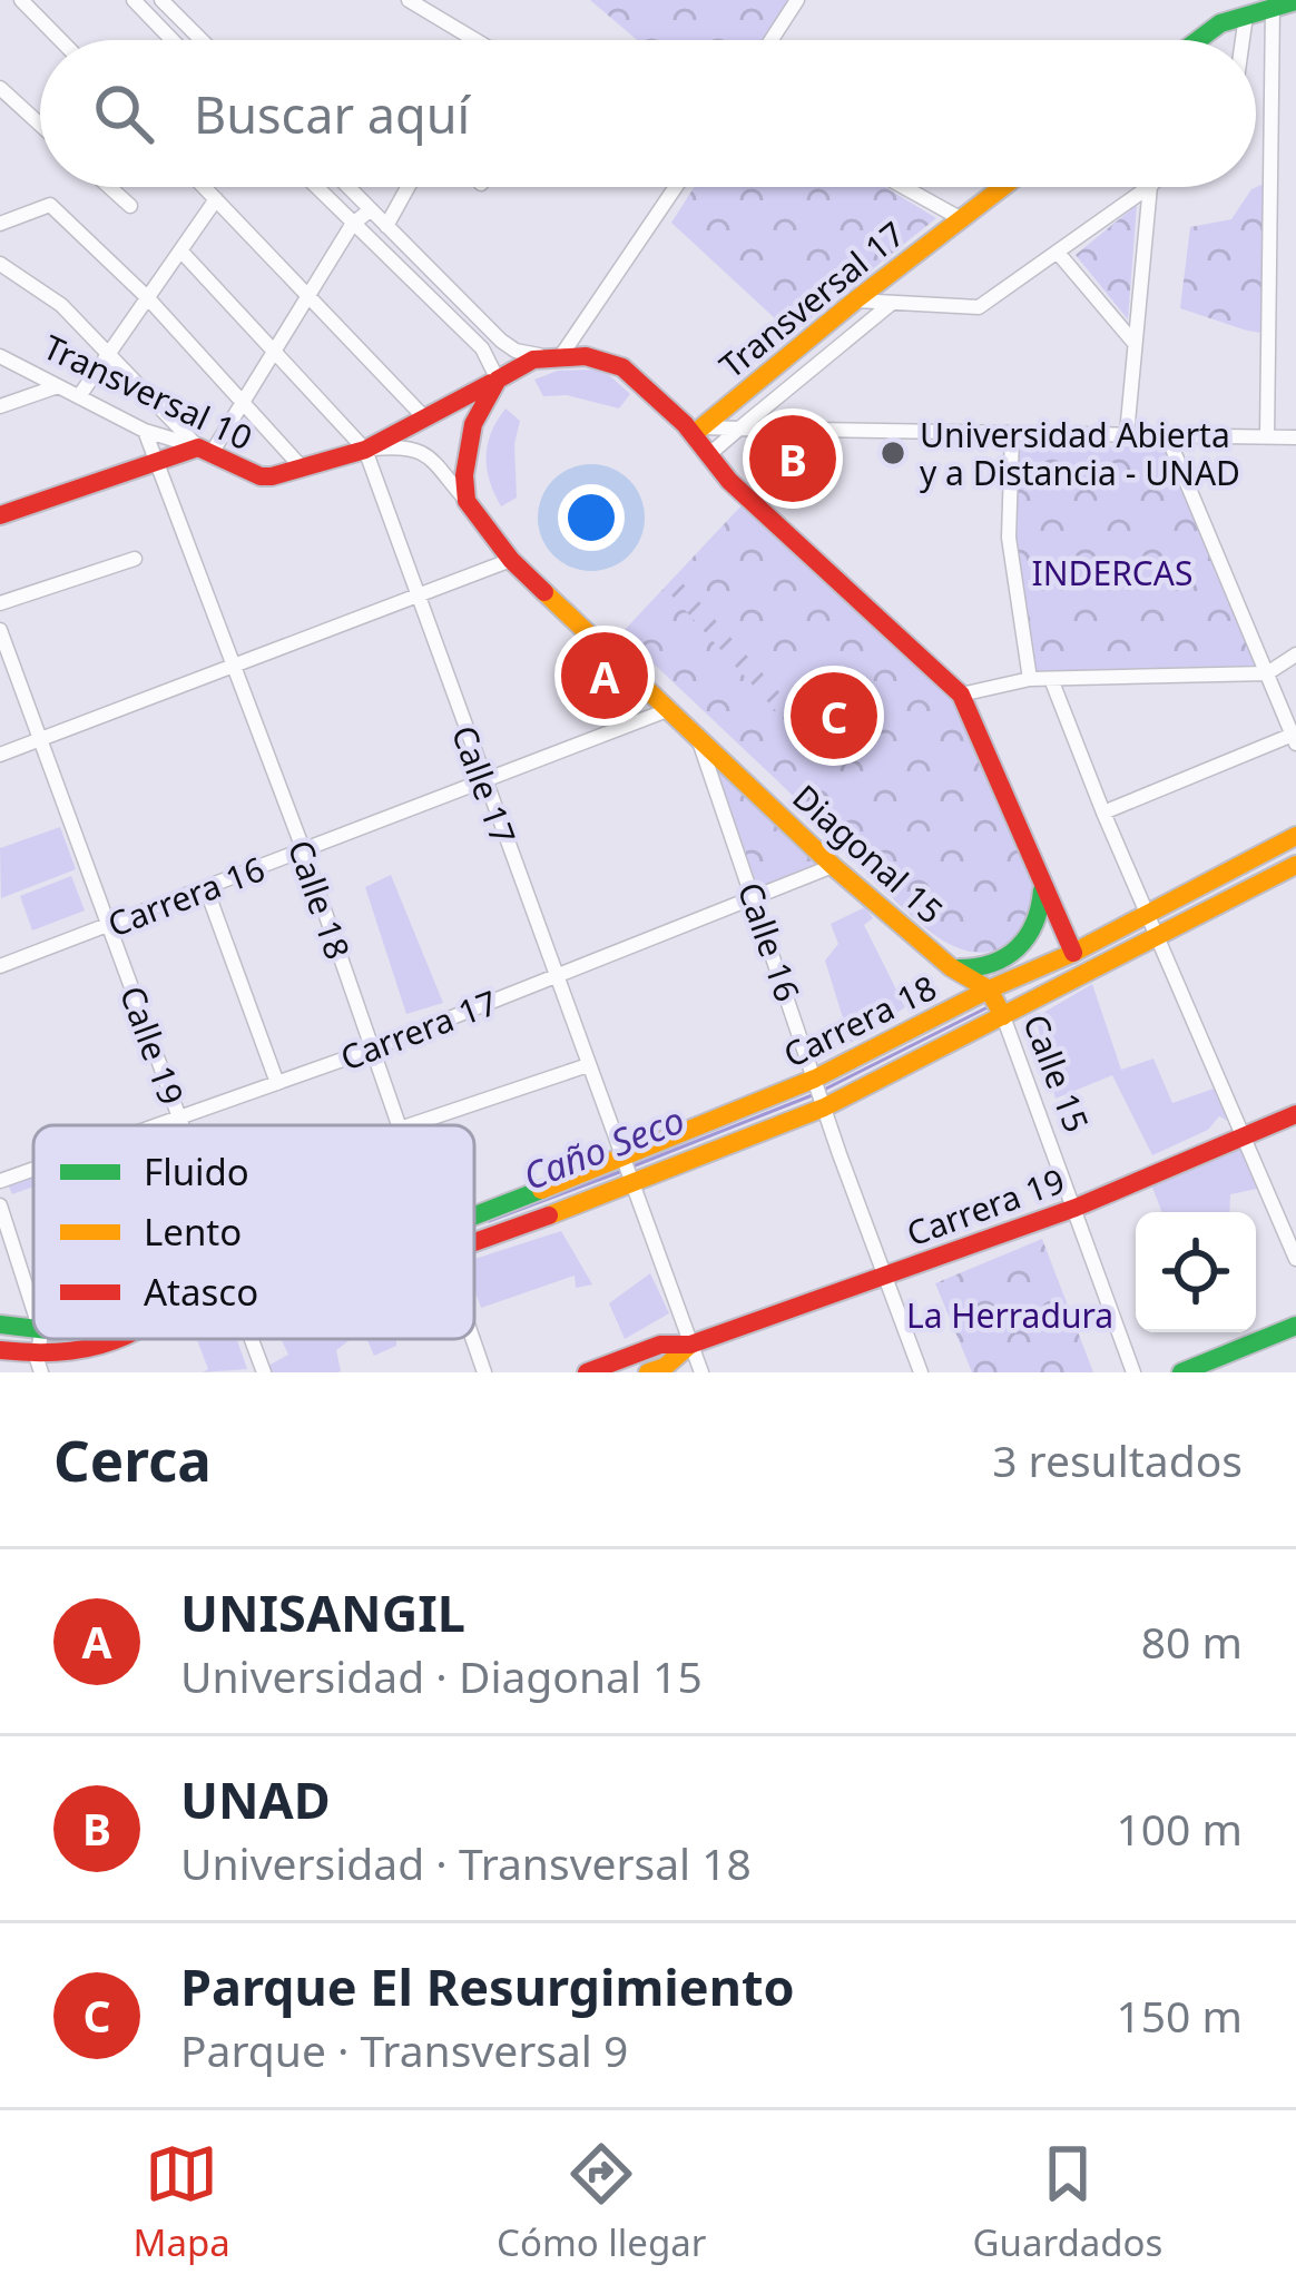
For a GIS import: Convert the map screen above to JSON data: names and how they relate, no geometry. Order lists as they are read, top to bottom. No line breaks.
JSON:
{"streets":{"street":["Transversal 17","Transversal 10","Calle 17","Diagonal 15","Carrera 16","Calle 18","Calle 16","Carrera 18","Carrera 17","Calle 19","Calle 15","Carrera 19"]},"crossings":[["Transversal 10","Calle 18"],["Calle 17","Carrera 16"],["Calle 17","Carrera 18"],["Calle 17","Carrera 17"],["Calle 17","Carrera 19"],["Diagonal 15","Carrera 16"],["Diagonal 15","Calle 16"],["Diagonal 15","Carrera 17"],["Diagonal 15","Calle 15"],["Carrera 16","Calle 18"],["Carrera 16","Calle 19"],["Calle 18","Carrera 17"],["Calle 16","Carrera 18"],["Calle 16","Carrera 17"],["Calle 16","Carrera 19"],["Carrera 18","Calle 15"],["Carrera 17","Calle 19"],["Calle 15","Carrera 19"]],"water":["Caño Seco"],"parks":["INDERCAS","La Herradura"],"places":["Universidad Abierta y a Distancia - UNAD"],"legend":["Fluido","Lento","Atasco"],"page":{"search":"Buscar aquí","pins":["B","A","C"],"heading":["Cerca","3 resultados"],"list":[{"mark":"A","name":"UNISANGIL","note":"Universidad · Diagonal 15","value":"80 m"},{"mark":"B","name":"UNAD","note":"Universidad · Transversal 18","value":"100 m"},{"mark":"C","name":"Parque El Resurgimiento","note":"Parque · Transversal 9","value":"150 m"}],"nav":["Mapa","Cómo llegar","Guardados"]}}
